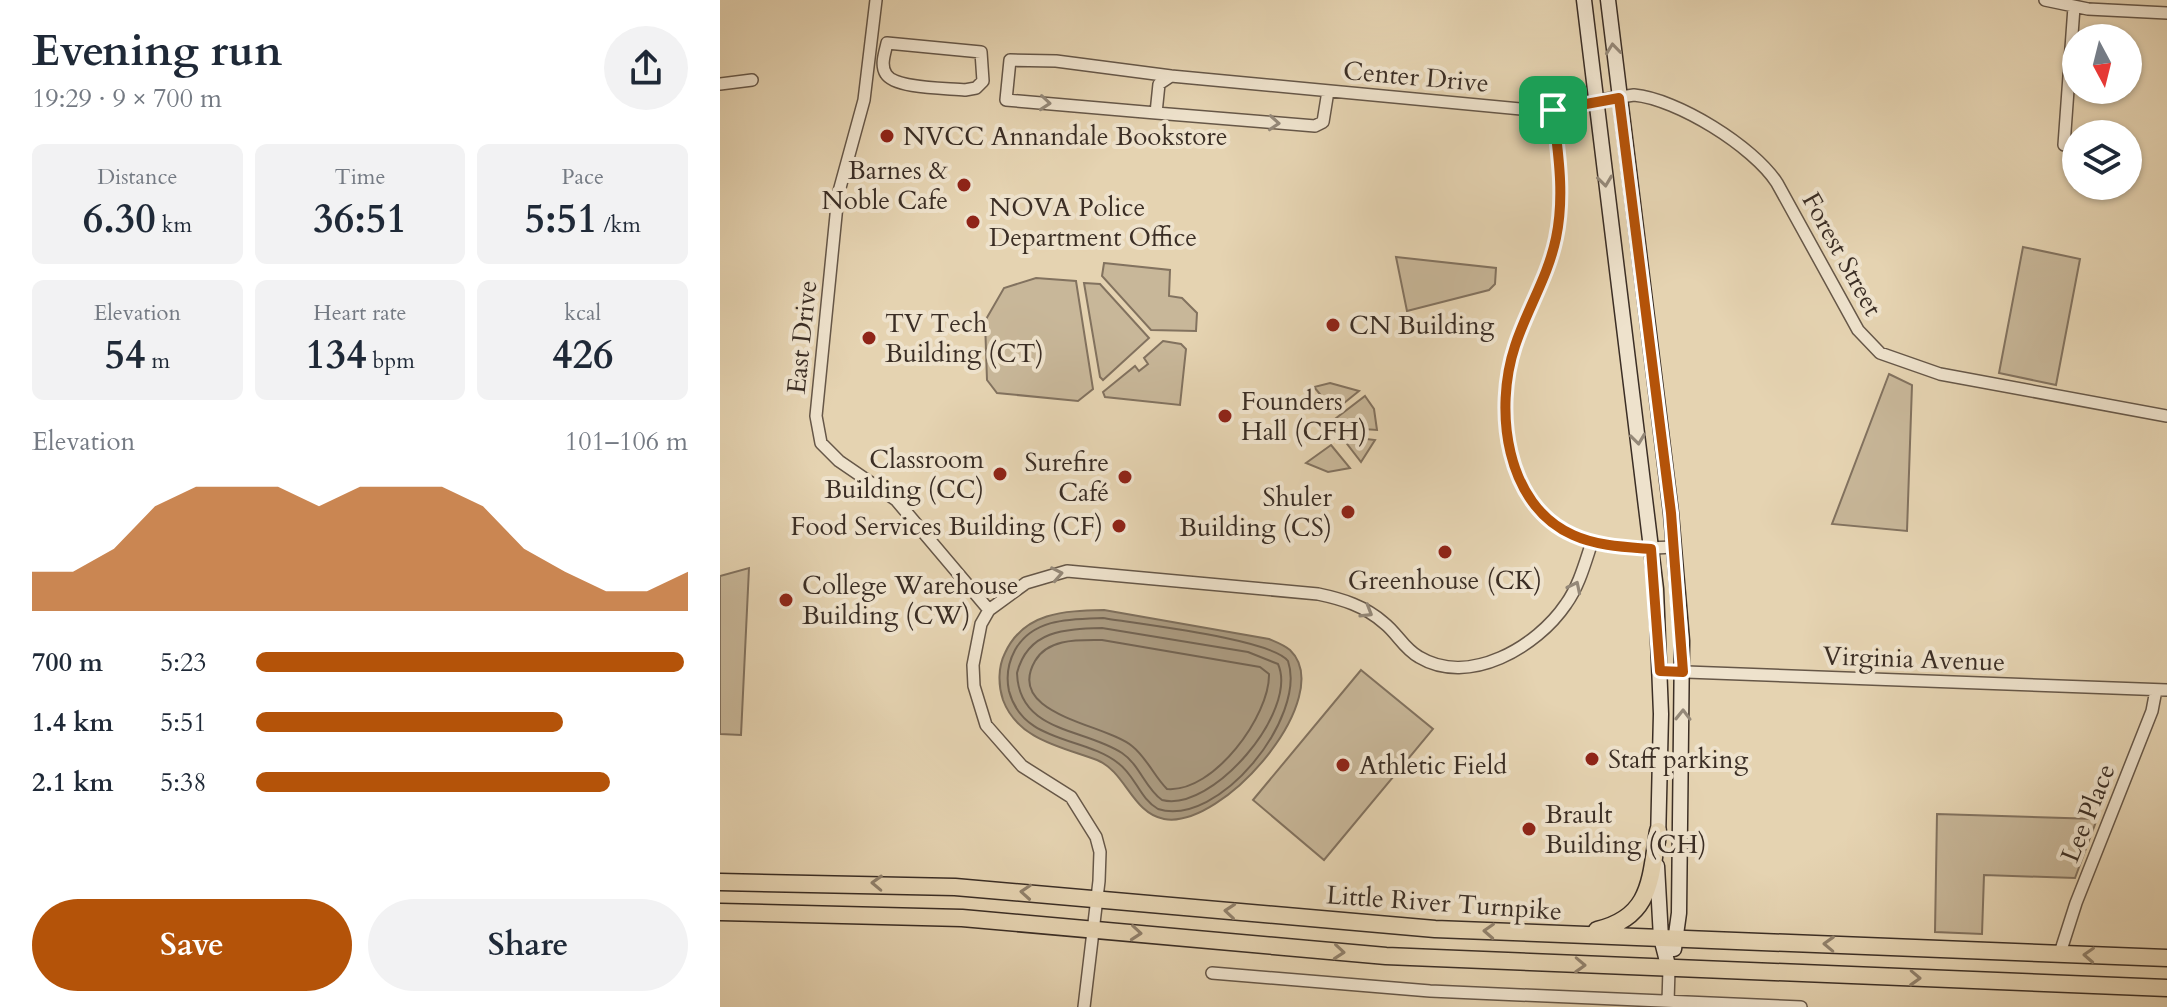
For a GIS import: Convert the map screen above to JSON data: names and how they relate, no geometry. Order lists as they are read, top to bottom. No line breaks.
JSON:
{"streets":{"main road":["Little River Turnpike"],"street":["Center Drive","Forest Street","East Drive","Virginia Avenue","Lee Place"]},"crossings":[["Center Drive","Forest Street"],["Virginia Avenue","Lee Place"],["Lee Place","Little River Turnpike"]],"places":["NVCC Annandale Bookstore","Barnes & Noble Cafe","NOVA Police Department Office","CN Building","TV Tech Building (CT)","Founders Hall (CFH)","Classroom Building (CC)","Surefire Café","Shuler Building (CS)","Food Services Building (CF)","Greenhouse (CK)","College Warehouse Building (CW)","Staff parking","Athletic Field","Brault Building (CH)"],"north":"bottom","page":{"heading":["Evening run","19:29 · 9 × 700 m"],"stats":[["Distance","6.30 km"],["Time","36:51"],["Pace","5:51 /km"],["Elevation","54 m"],["Heart rate","134 bpm"],["kcal","426"]],"chart":["Elevation","101–106 m"],"list":[{"name":"700 m","note":"5:23"},{"name":"1.4 km","note":"5:51"},{"name":"2.1 km","note":"5:38"}],"buttons":["Save","Share"]}}
